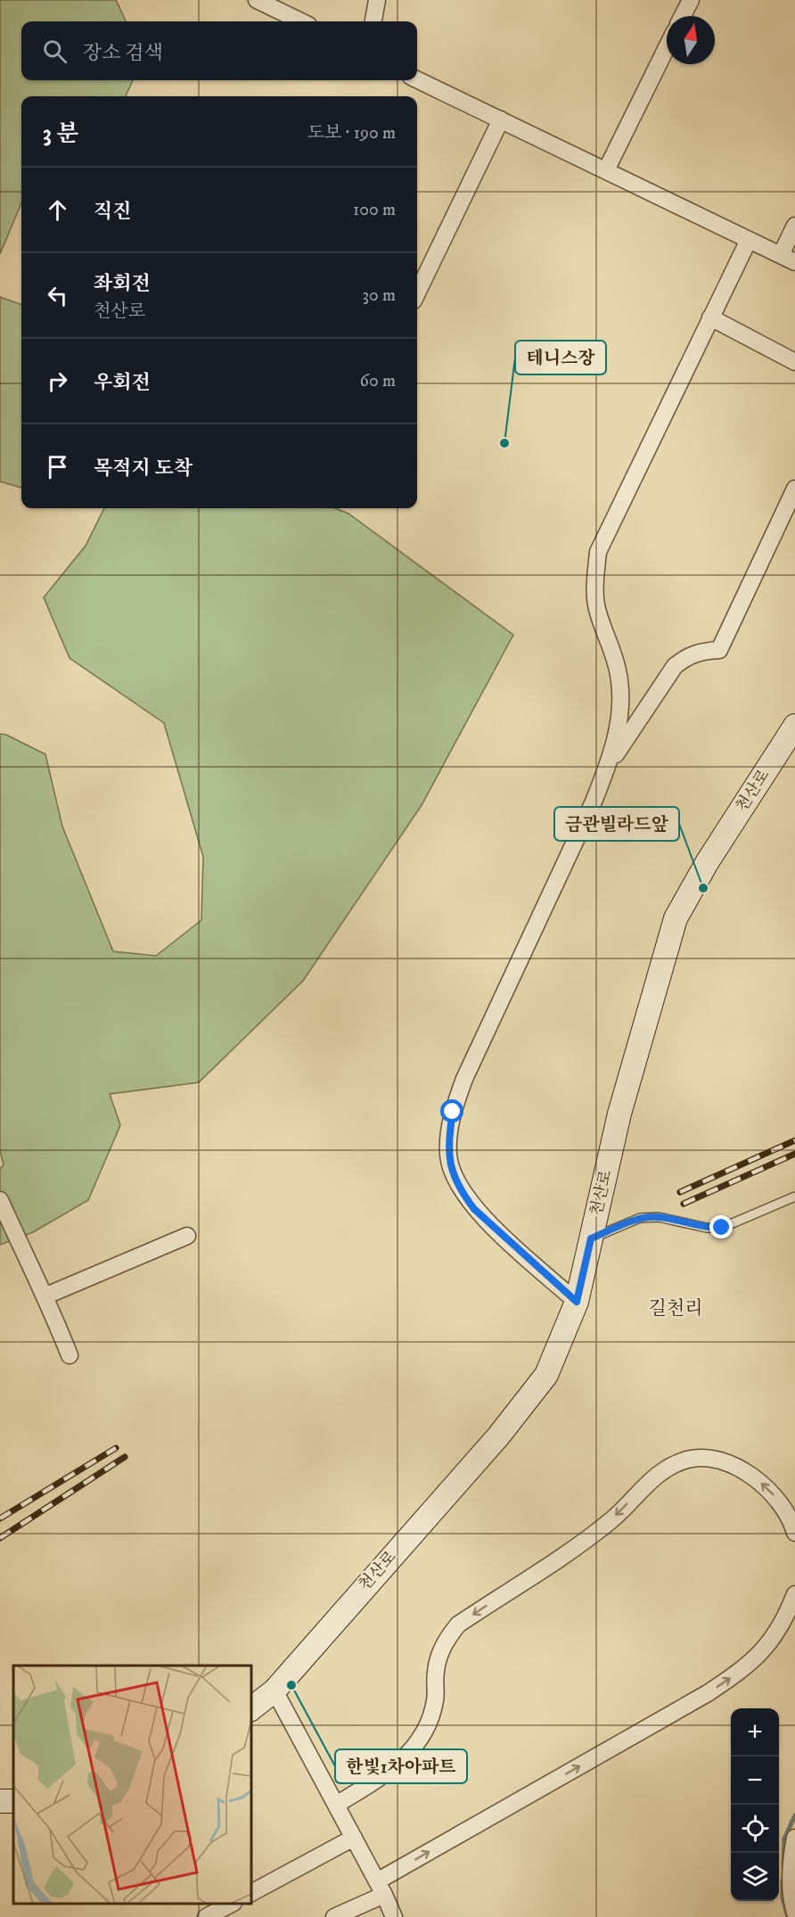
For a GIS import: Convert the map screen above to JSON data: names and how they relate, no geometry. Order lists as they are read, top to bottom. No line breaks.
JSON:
{"streets":{"street":["천산로"]},"districts":["길천리"],"places":["테니스장","금관빌라드앞","한빛1차아파트"],"north":"top","page":{"search":"장소 검색","heading":["3 분","도보 · 190 m"],"list":[["직진","100 m"],["좌회전","천산로","30 m"],["우회전","60 m"],"목적지 도착"],"map_buttons":["+","−"]}}
